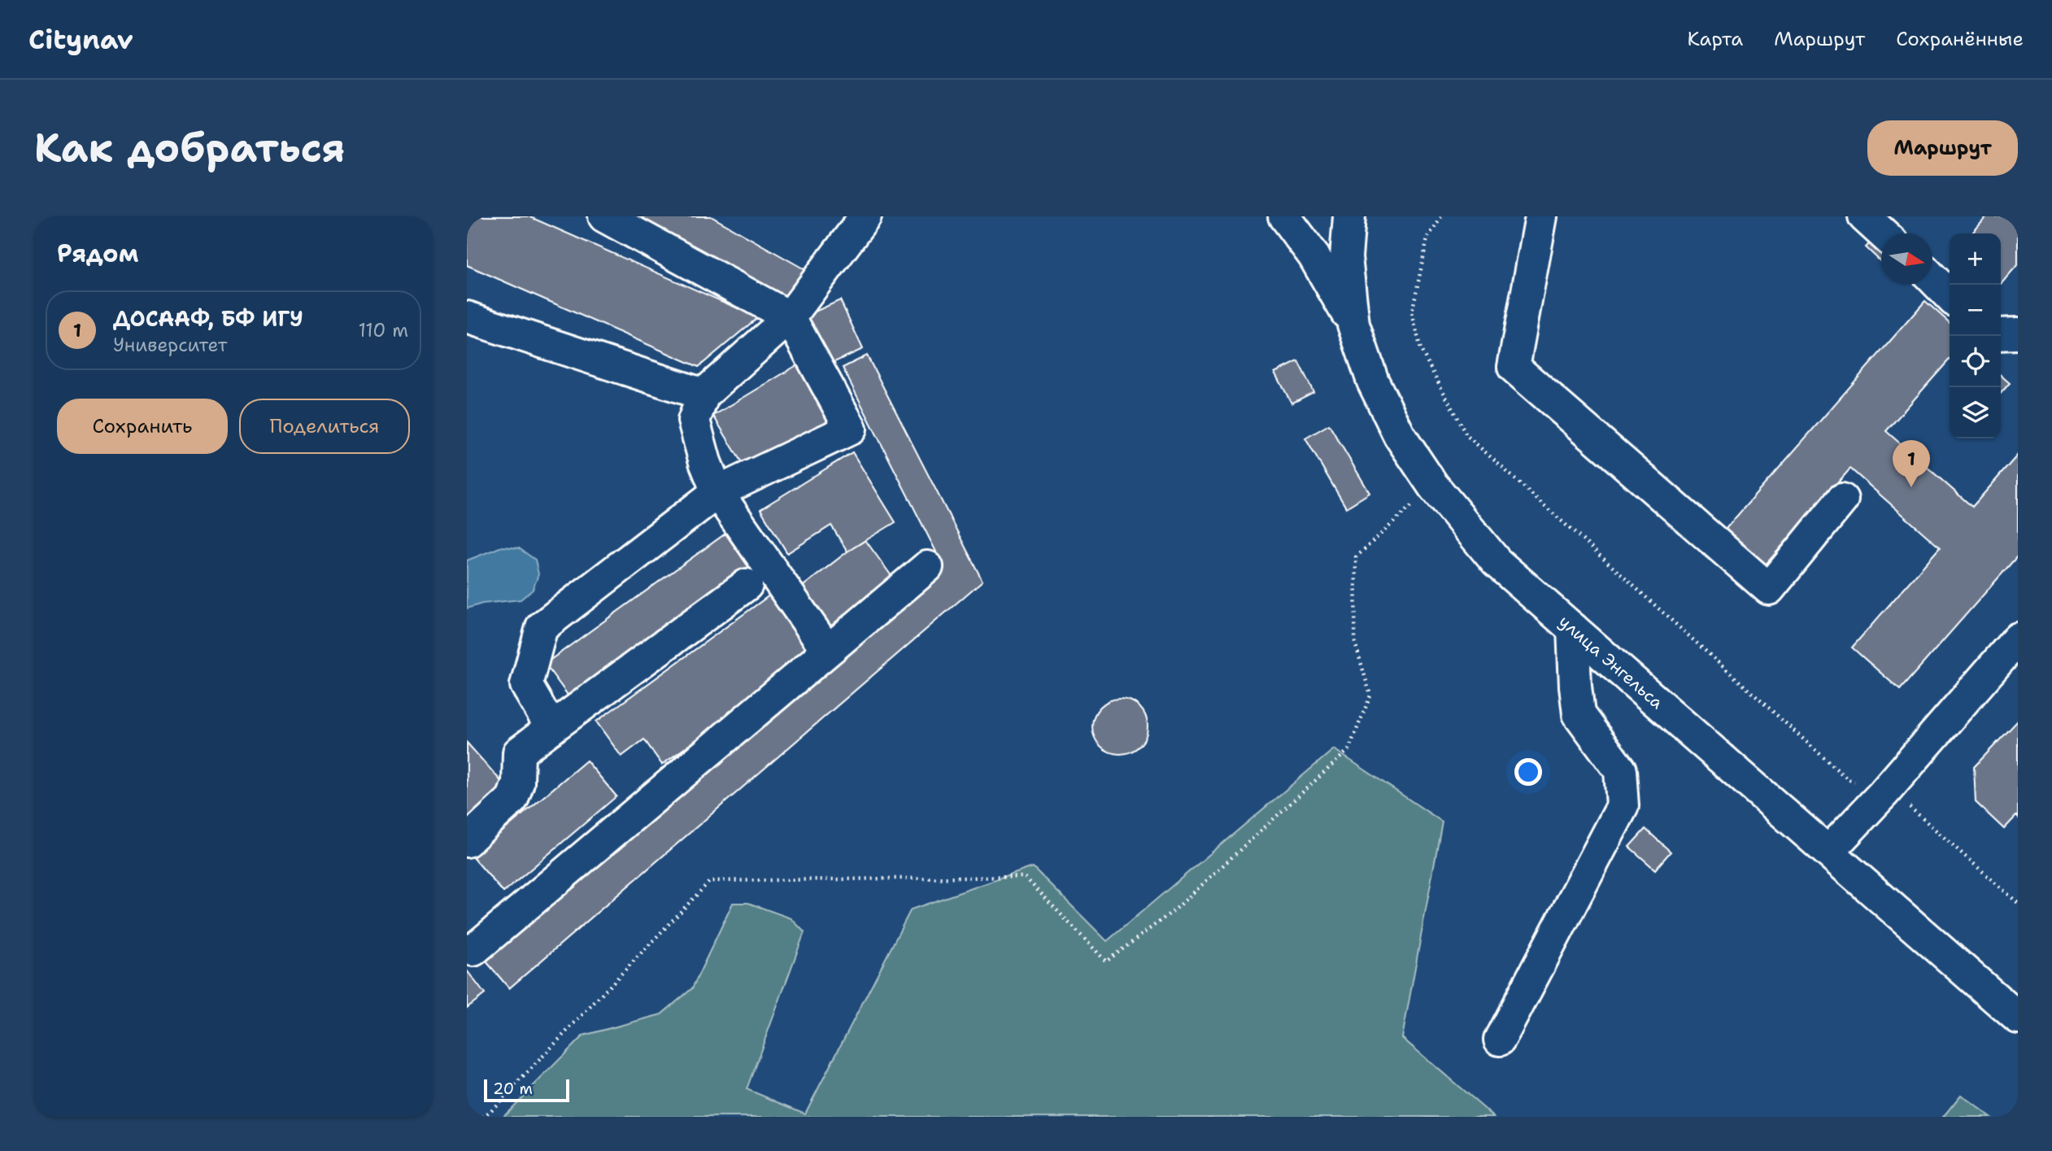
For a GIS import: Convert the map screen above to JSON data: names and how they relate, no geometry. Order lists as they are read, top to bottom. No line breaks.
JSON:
{"streets":{"street":["улица Энгельса"]},"scale_bar":"20 m","north":"right","page":{"header":"Citynav","nav":["Карта","Маршрут","Сохранённые"],"buttons":["Маршрут",["Сохранить","Поделиться"]],"title":"Как добраться","heading":"Рядом","map_buttons":["+","−"],"list":[{"mark":"1","name":"ДОСААФ, БФ ИГУ","note":"Университет","value":"110 m"}],"pins":"1","scale":"20 m"}}
